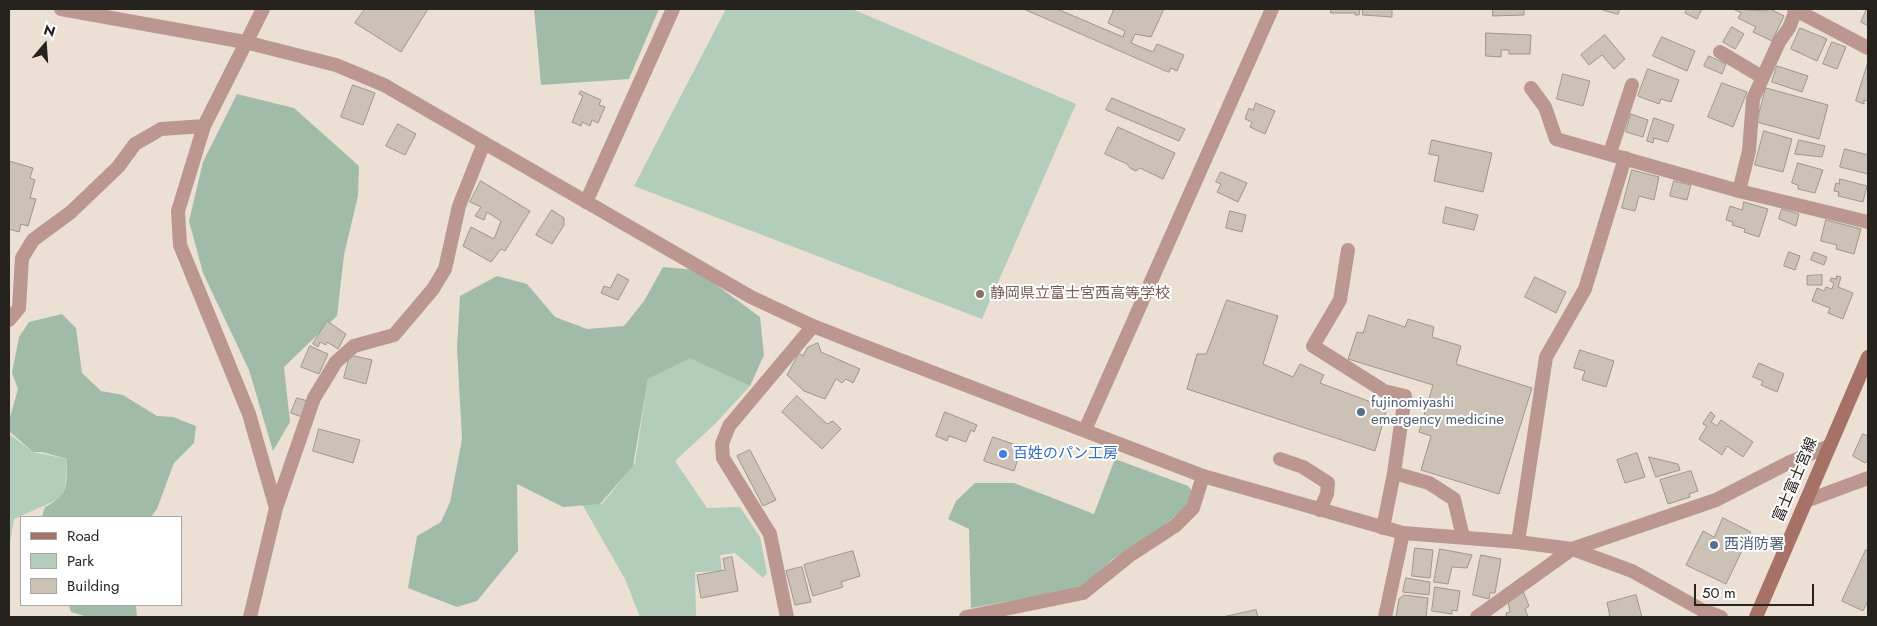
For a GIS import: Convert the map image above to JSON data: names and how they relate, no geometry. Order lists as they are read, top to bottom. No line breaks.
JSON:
{"streets":{"main road":["富士富士宮線"]},"places":["静岡県立富士宮西高等学校","fujinomiyashi emergency medicine","百姓のパン工房","西消防署"],"legend":["Road","Park","Building"],"scale_bar":"50 m","north":"top"}
